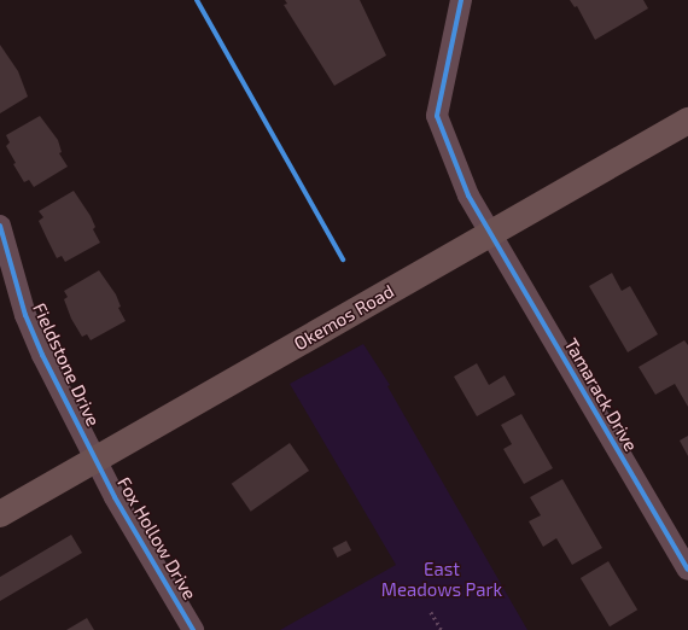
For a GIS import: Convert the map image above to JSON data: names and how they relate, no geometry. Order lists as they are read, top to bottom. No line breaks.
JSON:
{"streets":{"main road":["Okemos Road"],"street":["Fieldstone Drive","Tamarack Drive","Fox Hollow Drive"]},"crossings":[["Okemos Road","Fieldstone Drive"],["Okemos Road","Tamarack Drive"],["Okemos Road","Fox Hollow Drive"],["Fieldstone Drive","Fox Hollow Drive"]],"parks":["East Meadows Park"]}
